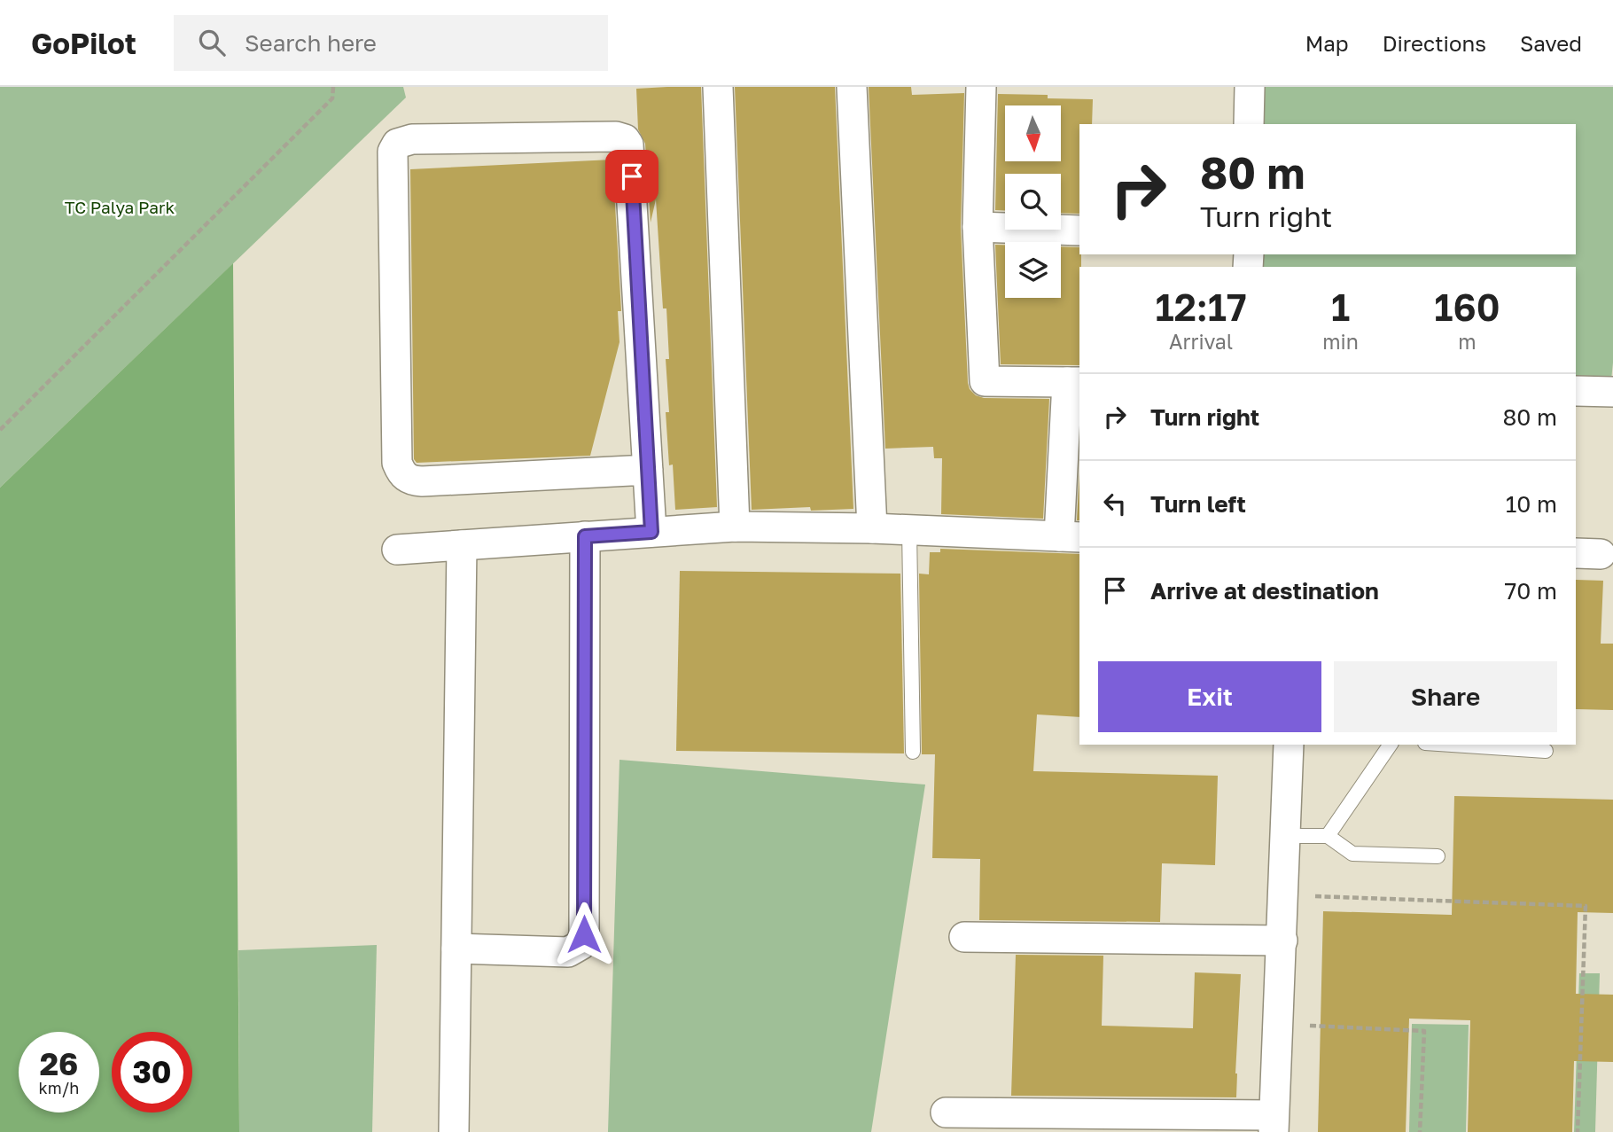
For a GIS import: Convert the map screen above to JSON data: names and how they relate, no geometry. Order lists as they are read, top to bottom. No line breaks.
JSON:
{"parks":["TC Palya Park"],"north":"bottom","page":{"header":"GoPilot","search":"Search here","nav":["Map","Directions","Saved"],"turn":["80 m","Turn right"],"eta":["12:17","Arrival","1","min","160","m"],"list":[{"name":"Turn right","value":"80 m"},{"name":"Turn left","value":"10 m"},{"name":"Arrive at destination","value":"70 m"}],"buttons":["Exit","Share"],"speed":"26 km/h","limit":"30"}}
